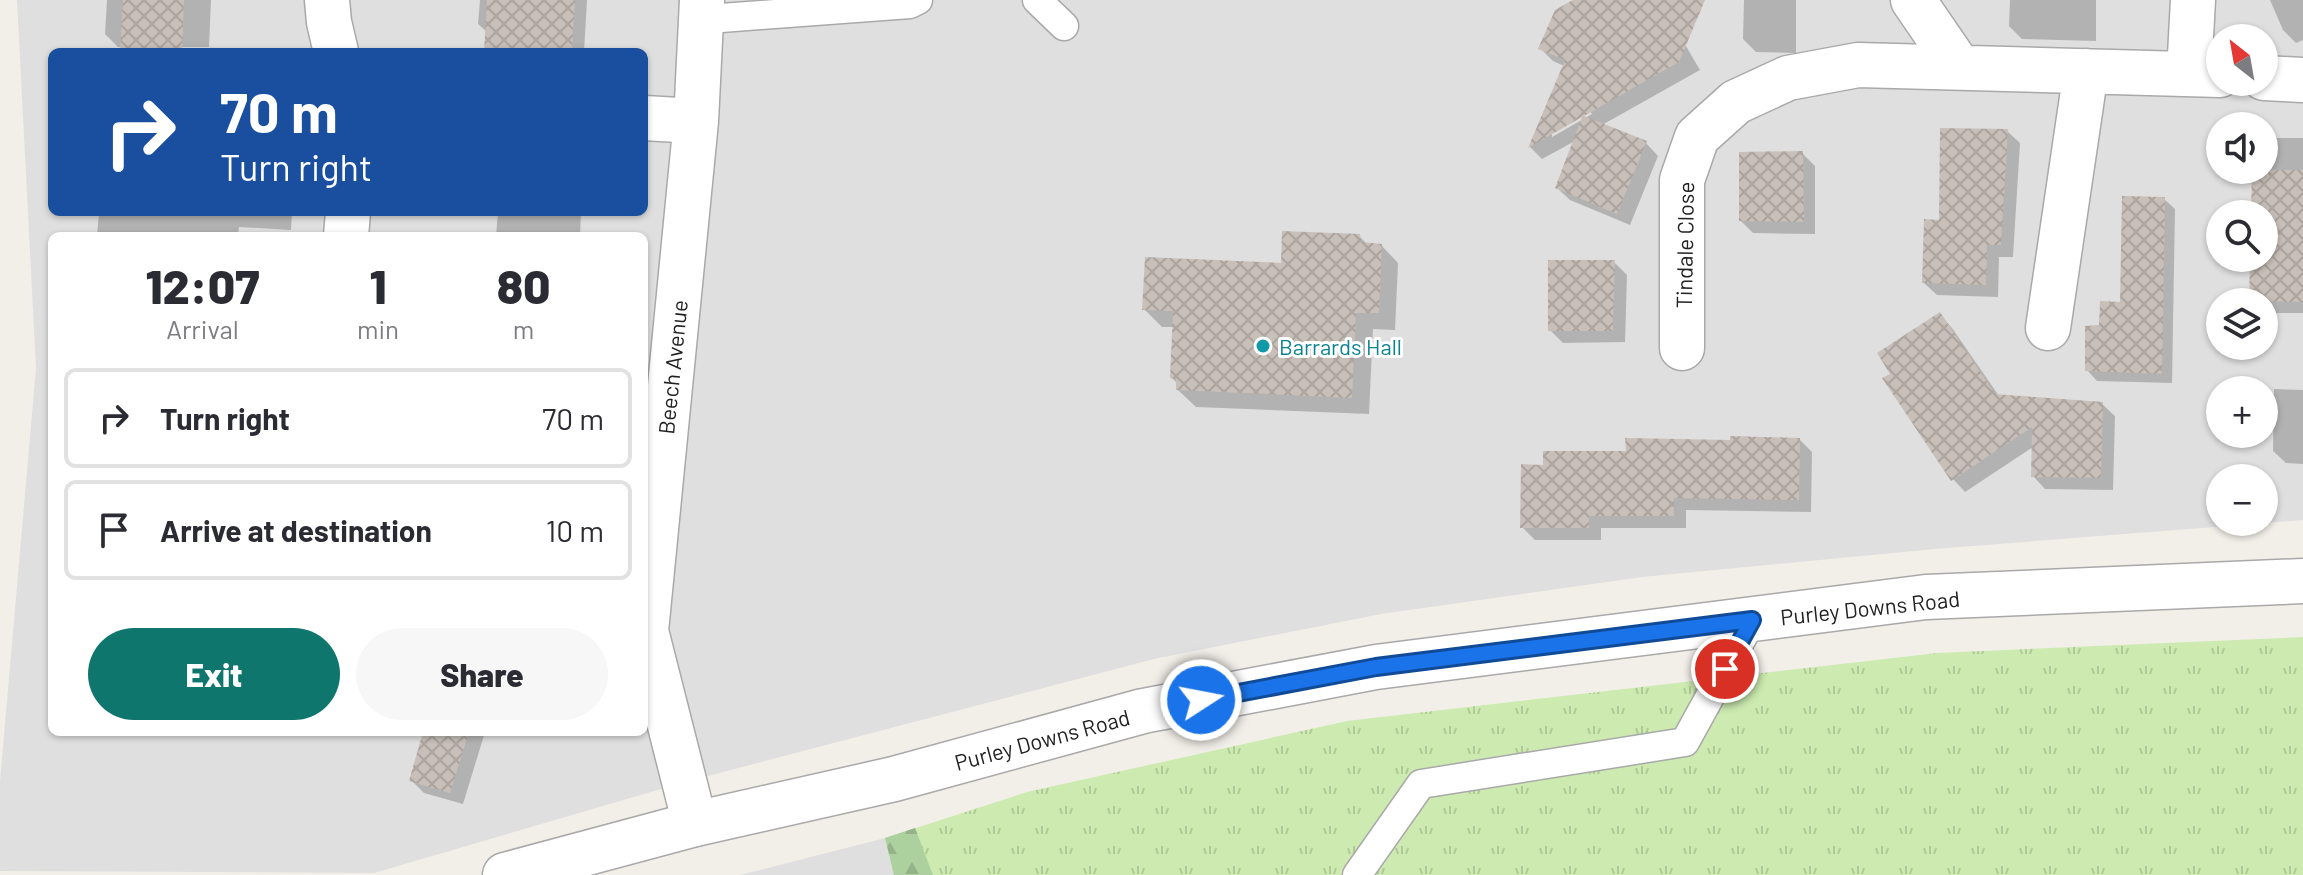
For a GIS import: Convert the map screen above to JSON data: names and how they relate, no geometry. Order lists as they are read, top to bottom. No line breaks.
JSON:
{"streets":{"street":["Tindale Close","Beech Avenue","Purley Downs Road"]},"crossings":[["Beech Avenue","Purley Downs Road"]],"places":["Barrards Hall"],"north":"top left","page":{"map_buttons":["+","−"],"turn":["70 m","Turn right"],"eta":["12:07","Arrival","1","min","80","m"],"list":[{"name":"Turn right","value":"70 m"},{"name":"Arrive at destination","value":"10 m"}],"buttons":["Exit","Share"]}}
